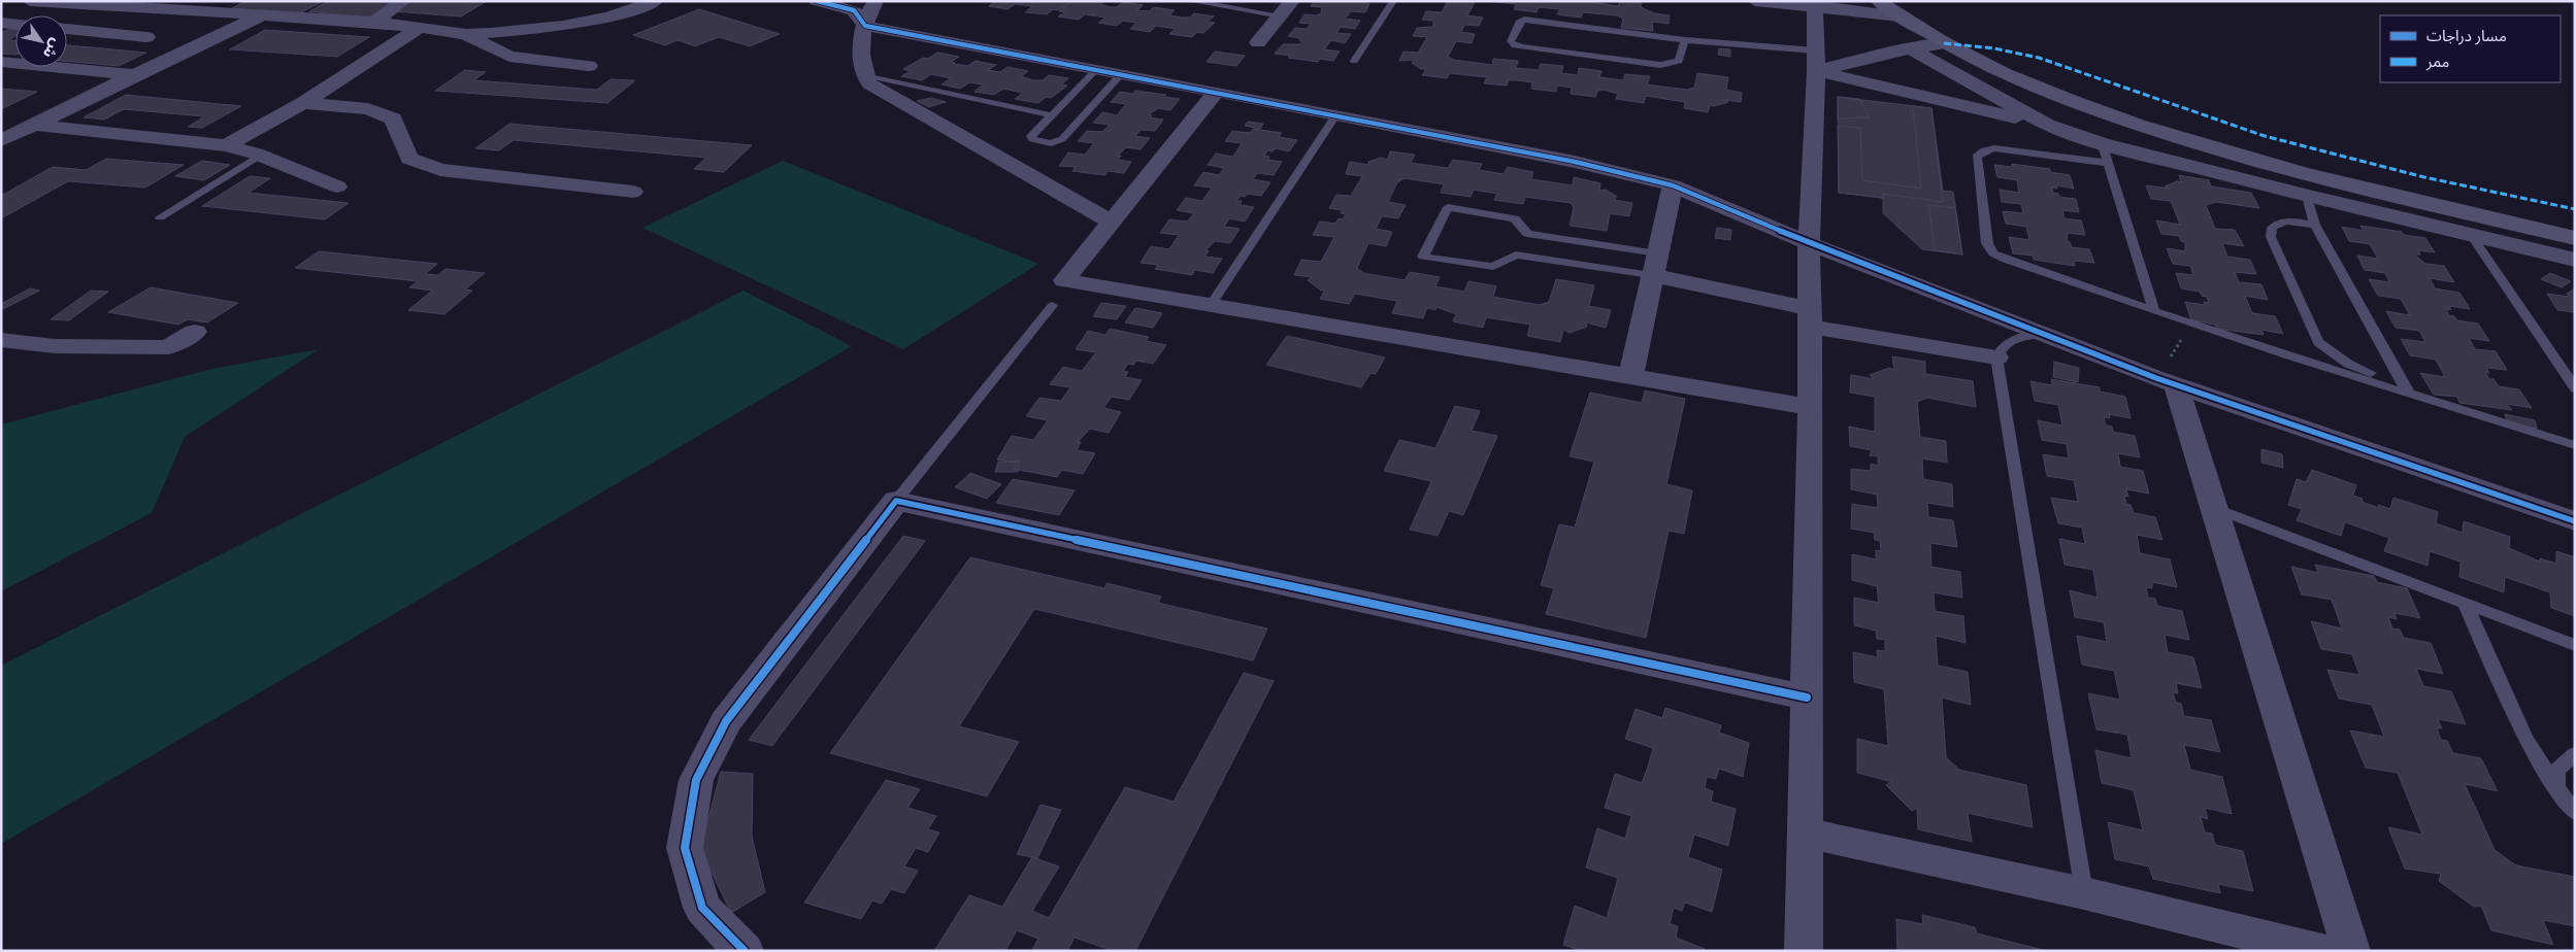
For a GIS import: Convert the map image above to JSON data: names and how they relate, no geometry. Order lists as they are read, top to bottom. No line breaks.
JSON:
{"legend":["مسار دراجات","ممر"],"north":"bottom right"}
